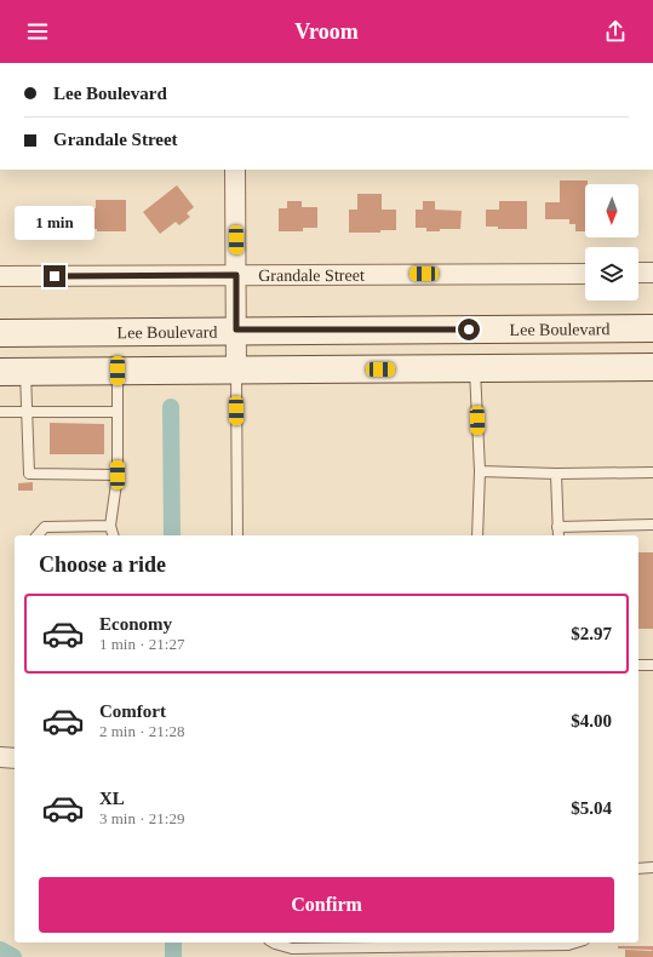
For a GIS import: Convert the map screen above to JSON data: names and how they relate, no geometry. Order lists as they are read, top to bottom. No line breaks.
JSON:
{"streets":{"main road":["Lee Boulevard"],"street":["Grandale Street"]},"north":"bottom","page":{"header":"Vroom","banner":["Lee Boulevard","Grandale Street"],"bubble":"1 min","heading":"Choose a ride","list":[{"name":"Economy","note":"1 min · 21:27","value":"$2.97"},{"name":"Comfort","note":"2 min · 21:28","value":"$4.00"},{"name":"XL","note":"3 min · 21:29","value":"$5.04"}],"buttons":"Confirm"}}
